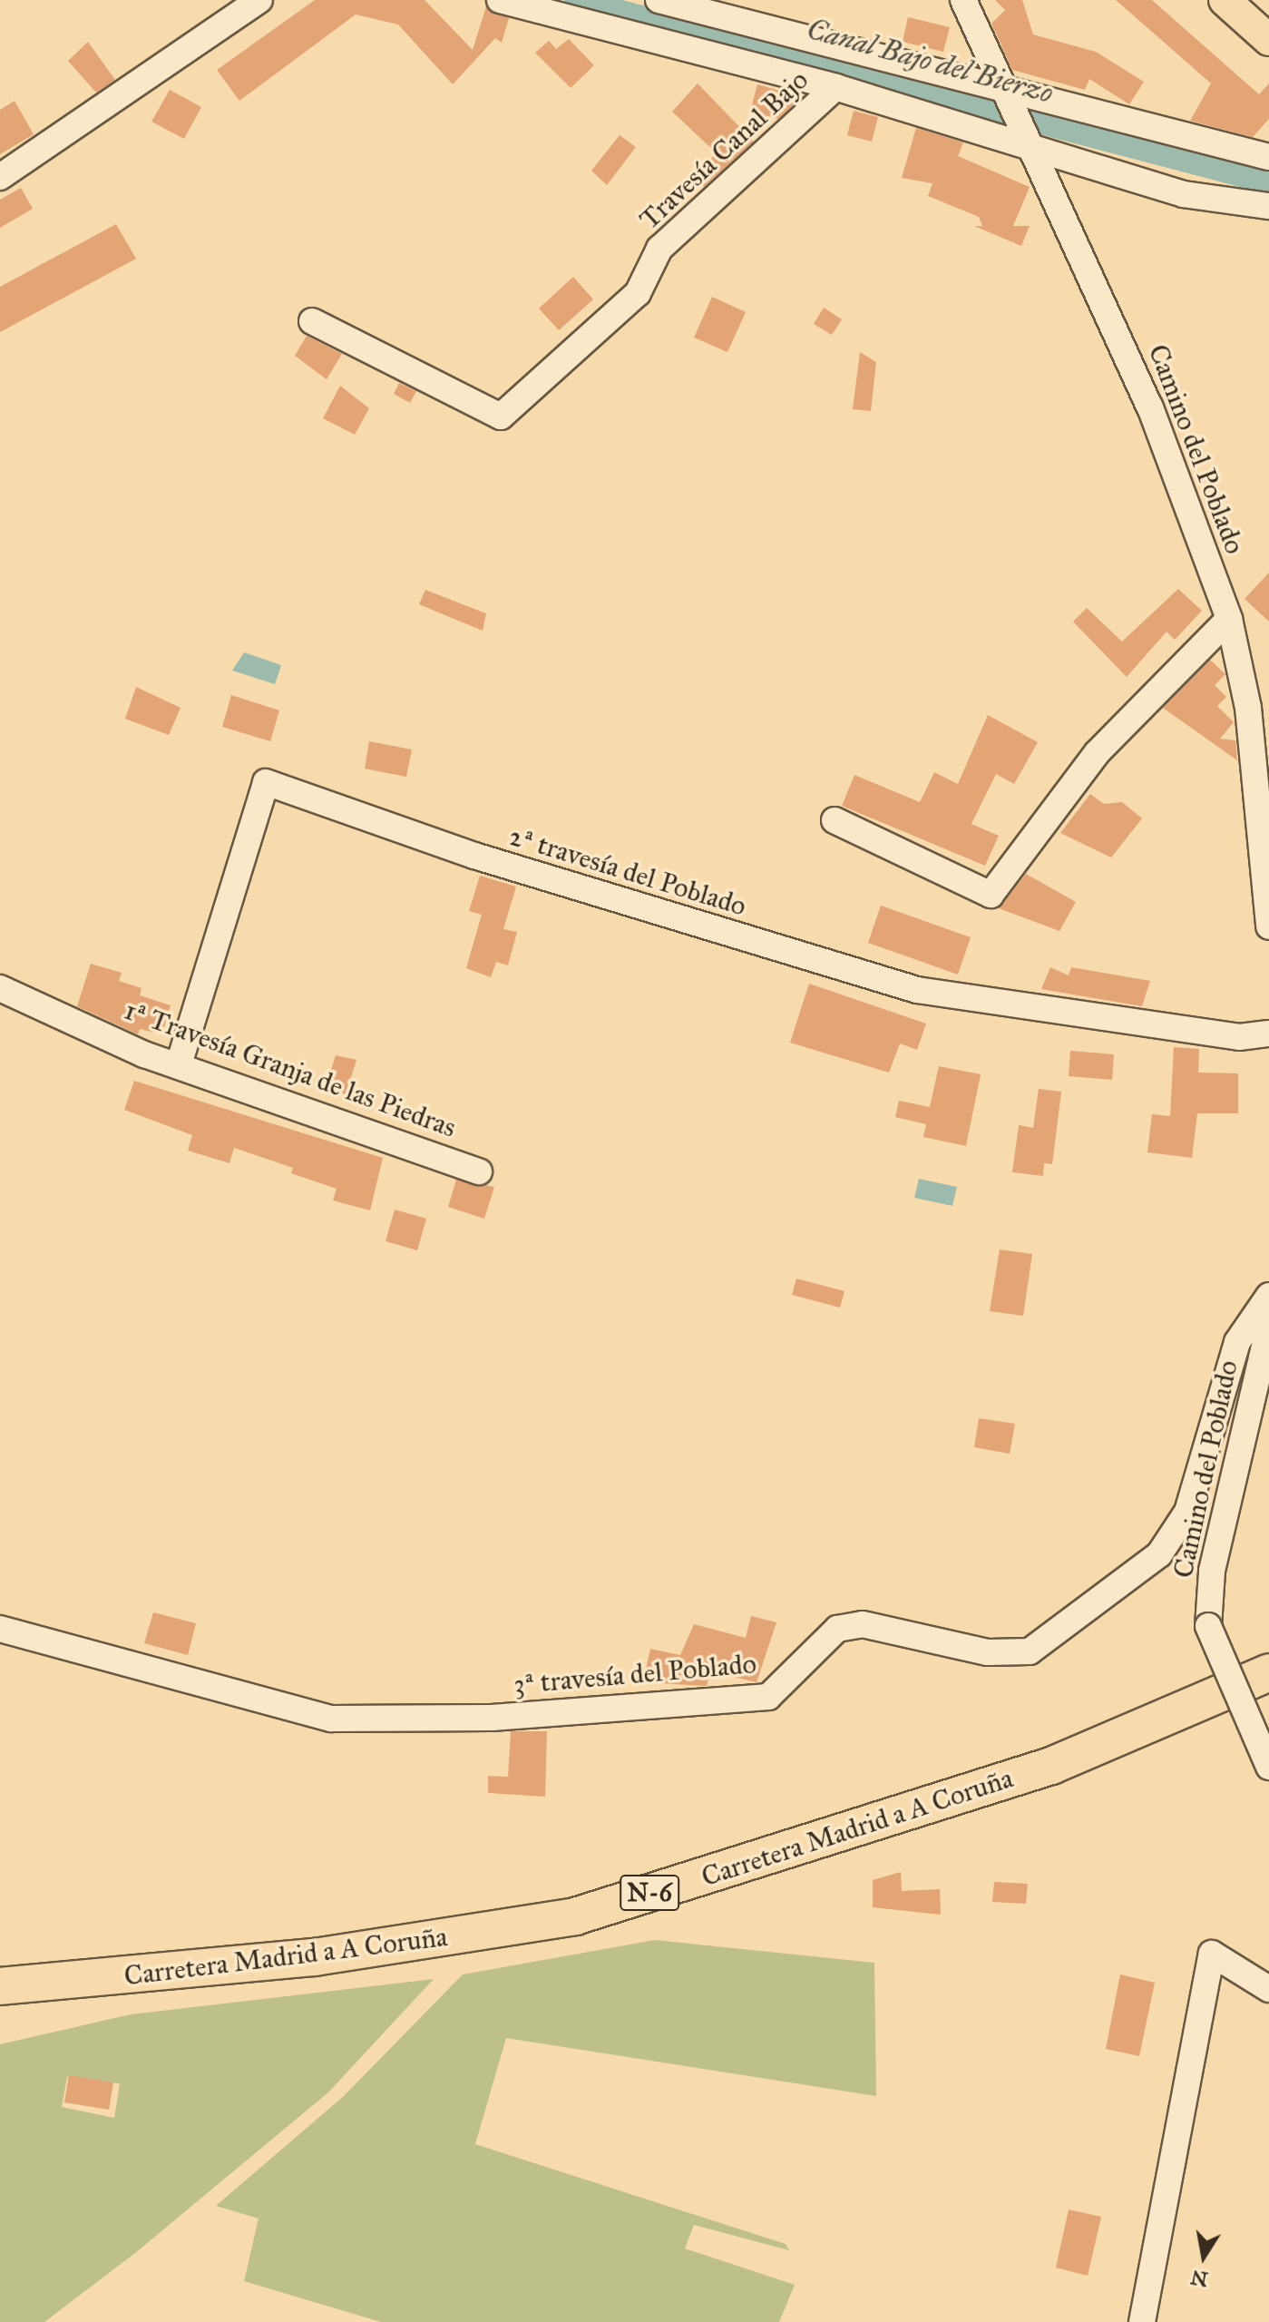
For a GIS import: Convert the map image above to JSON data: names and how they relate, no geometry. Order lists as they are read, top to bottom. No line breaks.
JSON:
{"streets":{"highway":["Carretera Madrid a A Coruña","N-6"],"street":["Travesía Canal Bajo","Camino del Poblado","2ª travesía del Poblado","1ª Travesía Granja de las Piedras","3ª travesía del Poblado"]},"crossings":[["2ª travesía del Poblado","1ª Travesía Granja de las Piedras"]],"water":["Canal Bajo del Bierzo"],"north":"bottom"}
